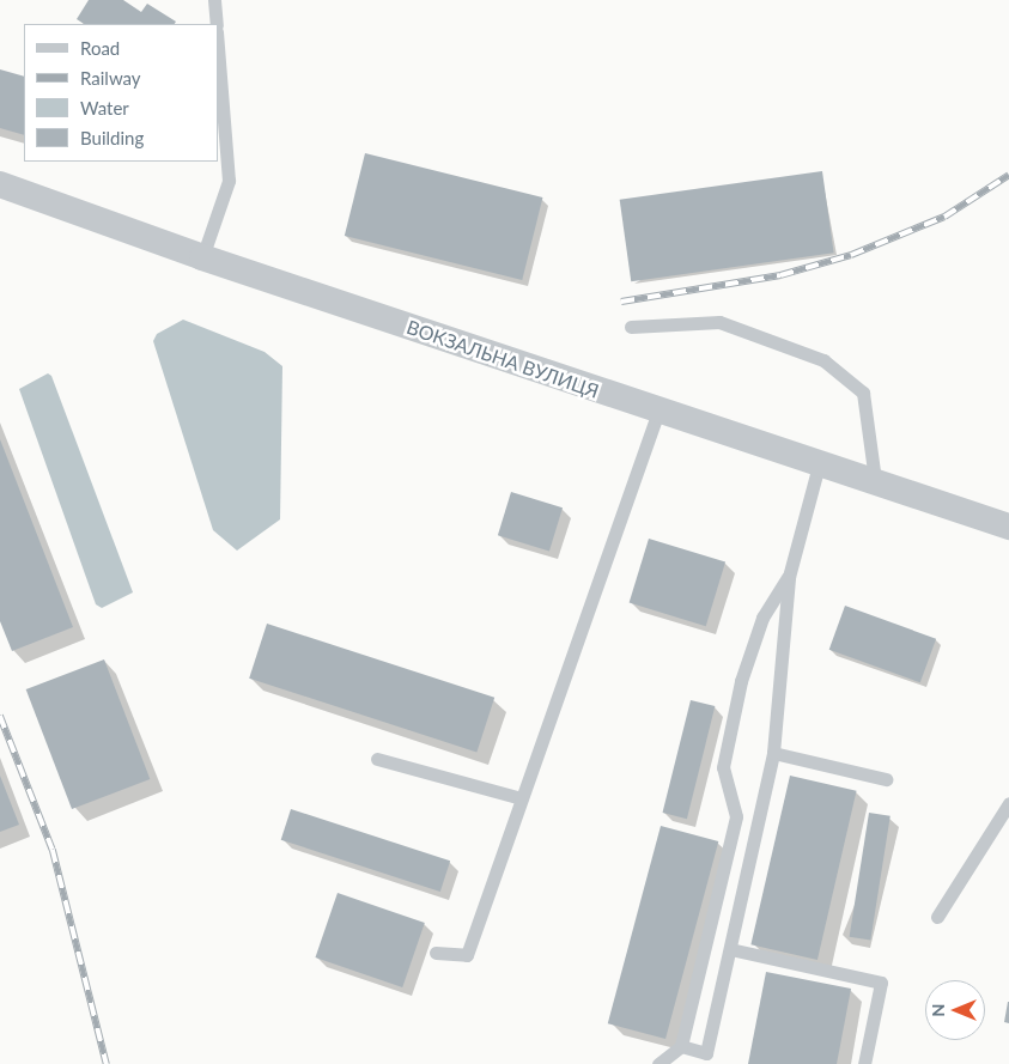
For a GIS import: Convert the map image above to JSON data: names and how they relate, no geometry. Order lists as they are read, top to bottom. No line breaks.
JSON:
{"streets":{"street":["ВОКЗАЛЬНА ВУЛИЦЯ"]},"legend":["Road","Railway","Water","Building"],"north":"left"}
